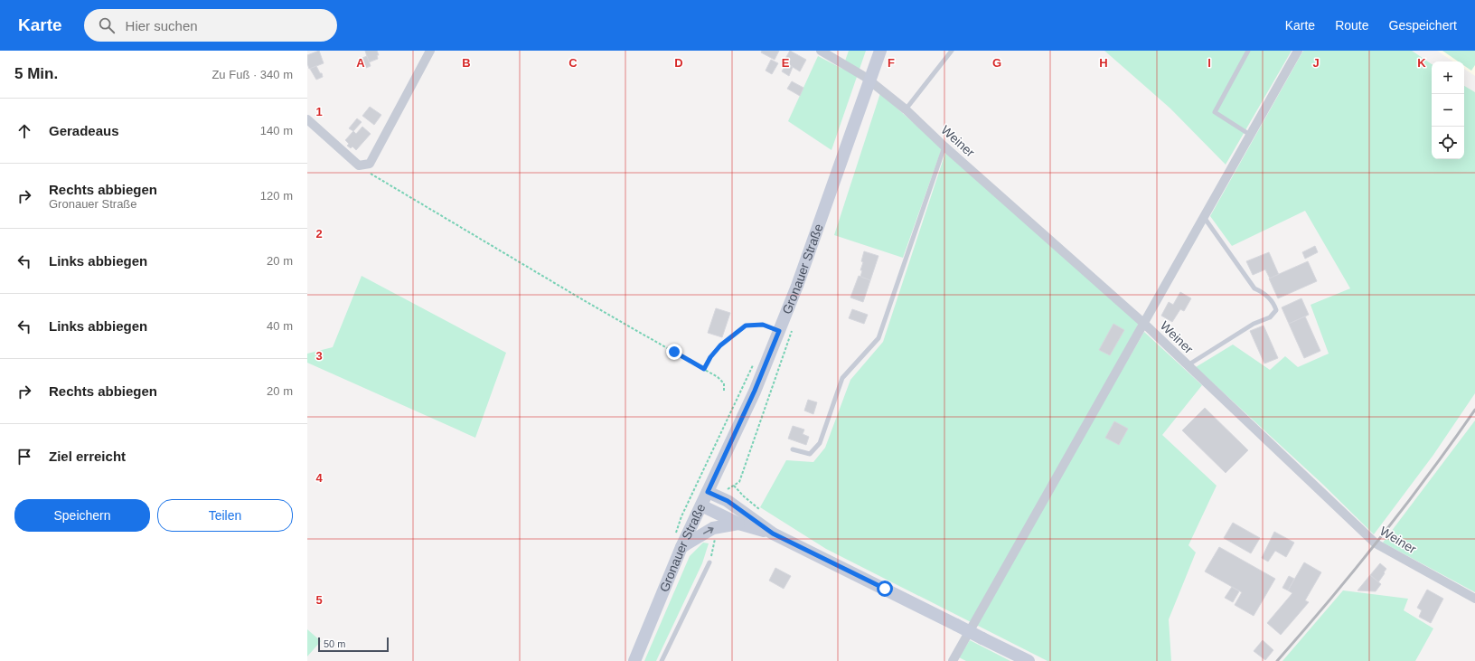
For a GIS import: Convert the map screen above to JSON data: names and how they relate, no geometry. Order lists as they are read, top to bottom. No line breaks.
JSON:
{"streets":{"main road":["Gronauer Straße"],"street":["Weiner"]},"crossings":[["Weiner","Gronauer Straße"]],"scale_bar":"50 m","page":{"header":"Karte","search":"Hier suchen","nav":["Karte","Route","Gespeichert"],"heading":["5 Min.","Zu Fuß · 340 m"],"map_buttons":["+","−"],"list":[["Geradeaus","140 m"],["Rechts abbiegen","Gronauer Straße","120 m"],["Links abbiegen","20 m"],["Links abbiegen","40 m"],["Rechts abbiegen","20 m"],"Ziel erreicht"],"buttons":["Speichern","Teilen"],"scale":"50 m"},"grid":{"columns":["A","B","C","D","E","F","G","H","I","J","K"],"rows":["1","2","3","4","5"]}}
